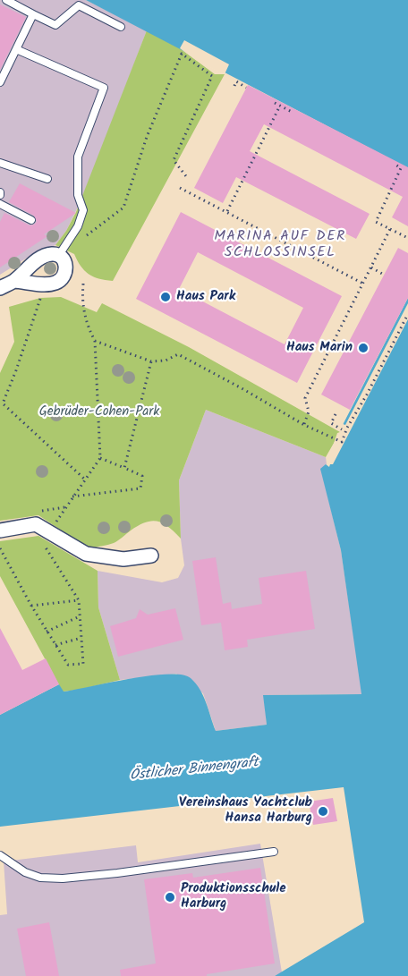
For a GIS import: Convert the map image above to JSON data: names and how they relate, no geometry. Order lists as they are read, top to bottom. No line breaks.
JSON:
{"districts":["MARINA AUF DER SCHLOSSINSEL"],"water":["Östlicher Binnengraft"],"parks":["Gebrüder-Cohen-Park"],"places":["Haus Park","Haus Marin","Vereinshaus Yachtclub Hansa Harburg","Produktionsschule Harburg"]}
